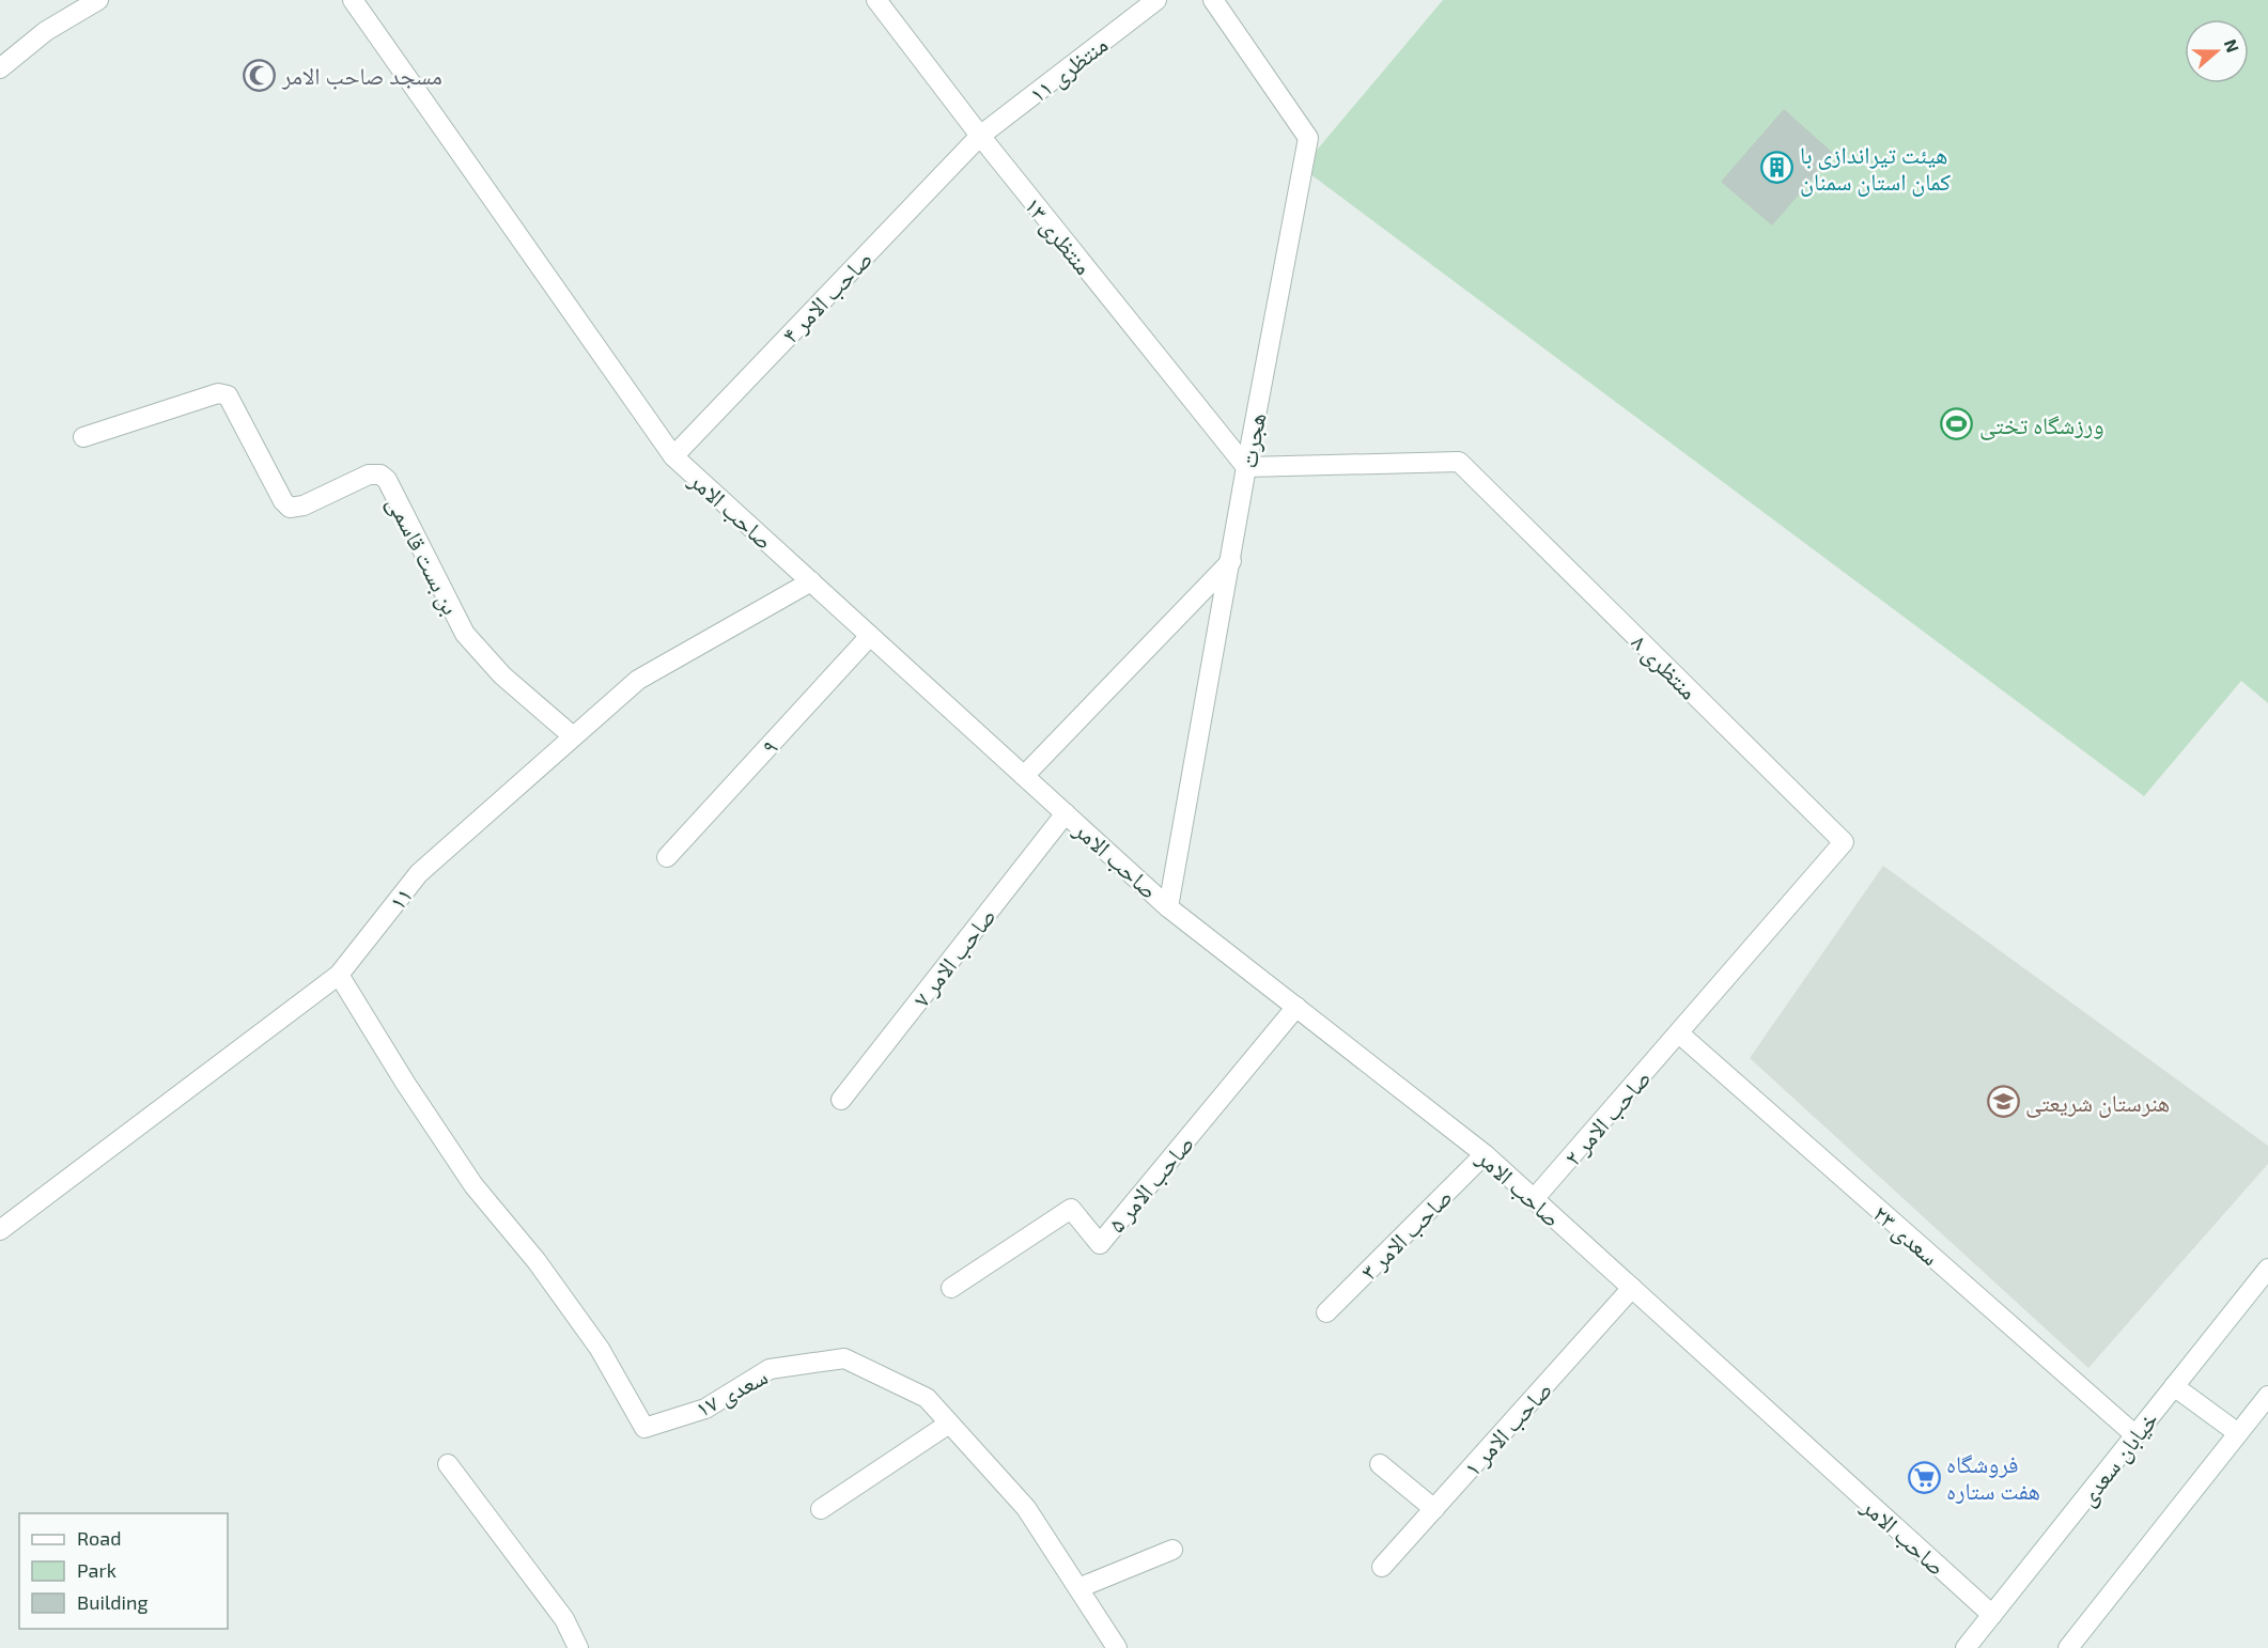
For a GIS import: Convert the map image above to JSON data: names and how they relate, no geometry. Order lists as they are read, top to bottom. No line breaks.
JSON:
{"streets":{"street":["منتظری ۱۱","منتظری ۱۳","صاحب الامر ۴","هجرت","صاحب الامر","بن بست قاسمی","منتظری ۸","۹","۱۱","صاحب الامر ۷","صاحب الامر ۲","صاحب الامر ۵","صاحب الامر ۳","سعدی ۲۳","سعدی ۱۷","صاحب الامر ۱","خیابان سعدی"]},"crossings":[["منتظری ۱۱","منتظری ۱۳"],["منتظری ۱۱","صاحب الامر ۴"],["منتظری ۱۳","صاحب الامر ۴"],["منتظری ۱۳","هجرت"],["منتظری ۱۳","منتظری ۸"],["صاحب الامر ۴","صاحب الامر"],["هجرت","صاحب الامر"],["هجرت","منتظری ۸"],["صاحب الامر","۹"],["صاحب الامر","۱۱"],["صاحب الامر","صاحب الامر ۷"],["صاحب الامر","صاحب الامر ۲"],["صاحب الامر","صاحب الامر ۵"],["صاحب الامر","صاحب الامر ۳"],["صاحب الامر","صاحب الامر ۱"],["صاحب الامر","خیابان سعدی"],["بن بست قاسمی","۱۱"],["منتظری ۸","صاحب الامر ۲"],["منتظری ۸","سعدی ۲۳"],["۱۱","سعدی ۱۷"],["صاحب الامر ۲","سعدی ۲۳"],["سعدی ۲۳","خیابان سعدی"]],"places":{"mosque":["مسجد صاحب الامر"],"building":["هیئت تیراندازی با کمان استان سمنان"],"sports":["ورزشگاه تختی"],"school or university":["هنرستان شریعتی"],"supermarket":["فروشگاه هفت ستاره"]},"legend":["Road","Park","Building"],"north":"right"}
